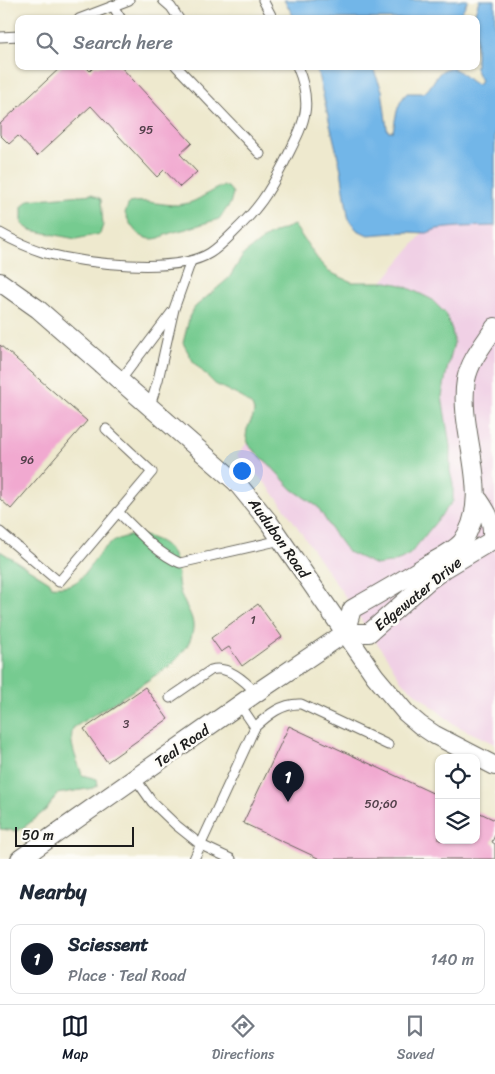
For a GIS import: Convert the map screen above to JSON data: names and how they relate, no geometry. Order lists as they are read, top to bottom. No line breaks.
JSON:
{"streets":{"street":["Audubon Road","Edgewater Drive","Teal Road"]},"crossings":[["Audubon Road","Edgewater Drive"],["Audubon Road","Teal Road"],["Edgewater Drive","Teal Road"]],"house_numbers":["95","96","1","3","50;60"],"scale_bar":"50 m","page":{"search":"Search here","pins":"1","scale":"50 m","heading":"Nearby","list":[{"mark":"1","name":"Sciessent","note":"Place · Teal Road","value":"140 m"}],"nav":["Map","Directions","Saved"]}}
